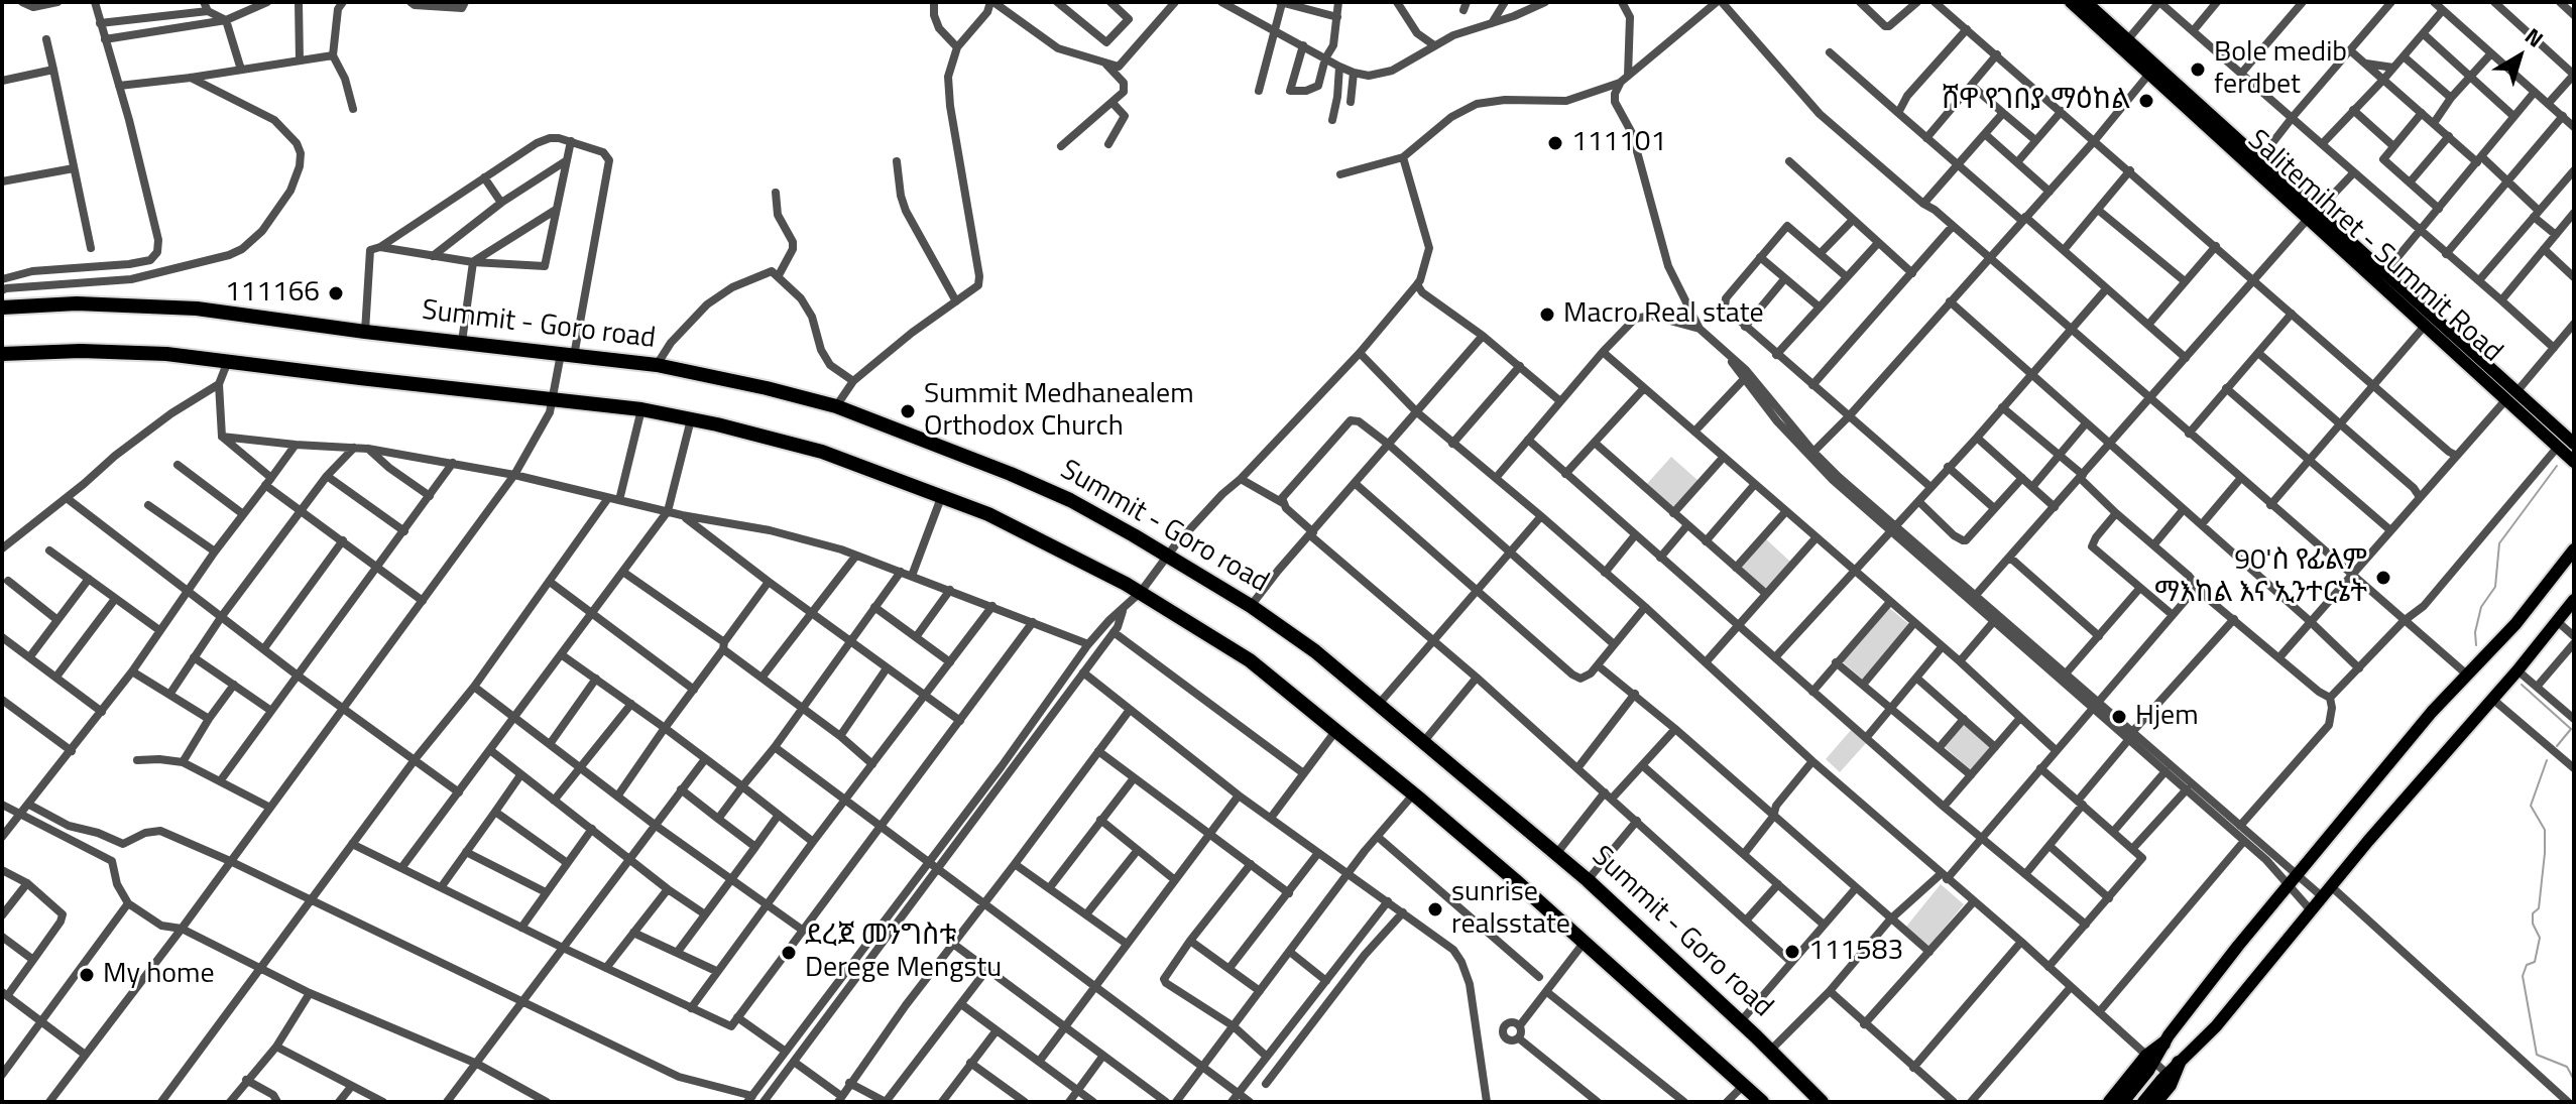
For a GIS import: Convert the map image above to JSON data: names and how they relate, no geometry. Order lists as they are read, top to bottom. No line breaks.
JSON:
{"streets":{"highway":["Summit - Goro road"],"main road":["Salitemihret - Summit Road"]},"places":["Bole medib ferdbet","ሸዋ የገበያ ማዕከል","111101","111166","Macro Real state","Summit Medhanealem Orthodox Church","90'ስ የፊልም ማእከል እና ኢንተርኔት","Hjem","sunrise realsstate","111583","ደረጀ መንግስቱ Derege Mengstu","My home"],"north":"top right"}
